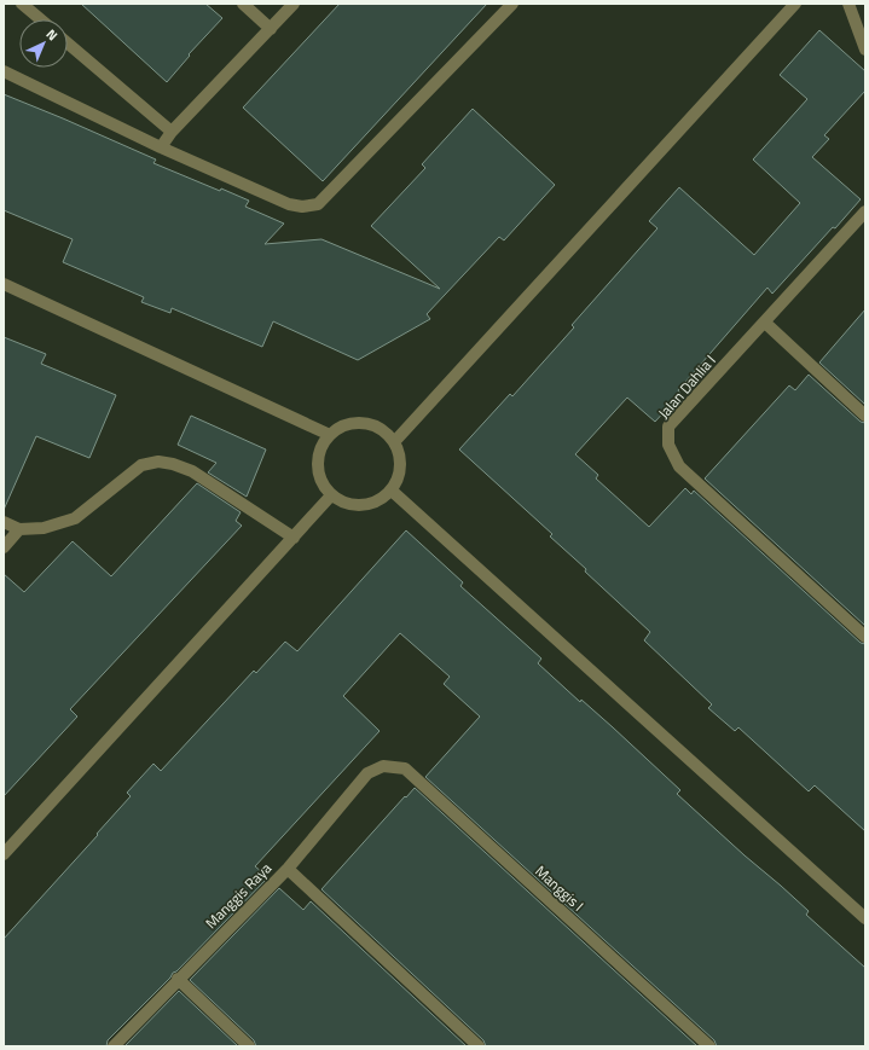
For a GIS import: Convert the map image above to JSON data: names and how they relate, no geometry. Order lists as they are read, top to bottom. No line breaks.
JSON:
{"streets":{"street":["Jalan Dahlia I","Manggis I","Manggis Raya"]},"crossings":[["Manggis I","Manggis Raya"]],"north":"top right"}
